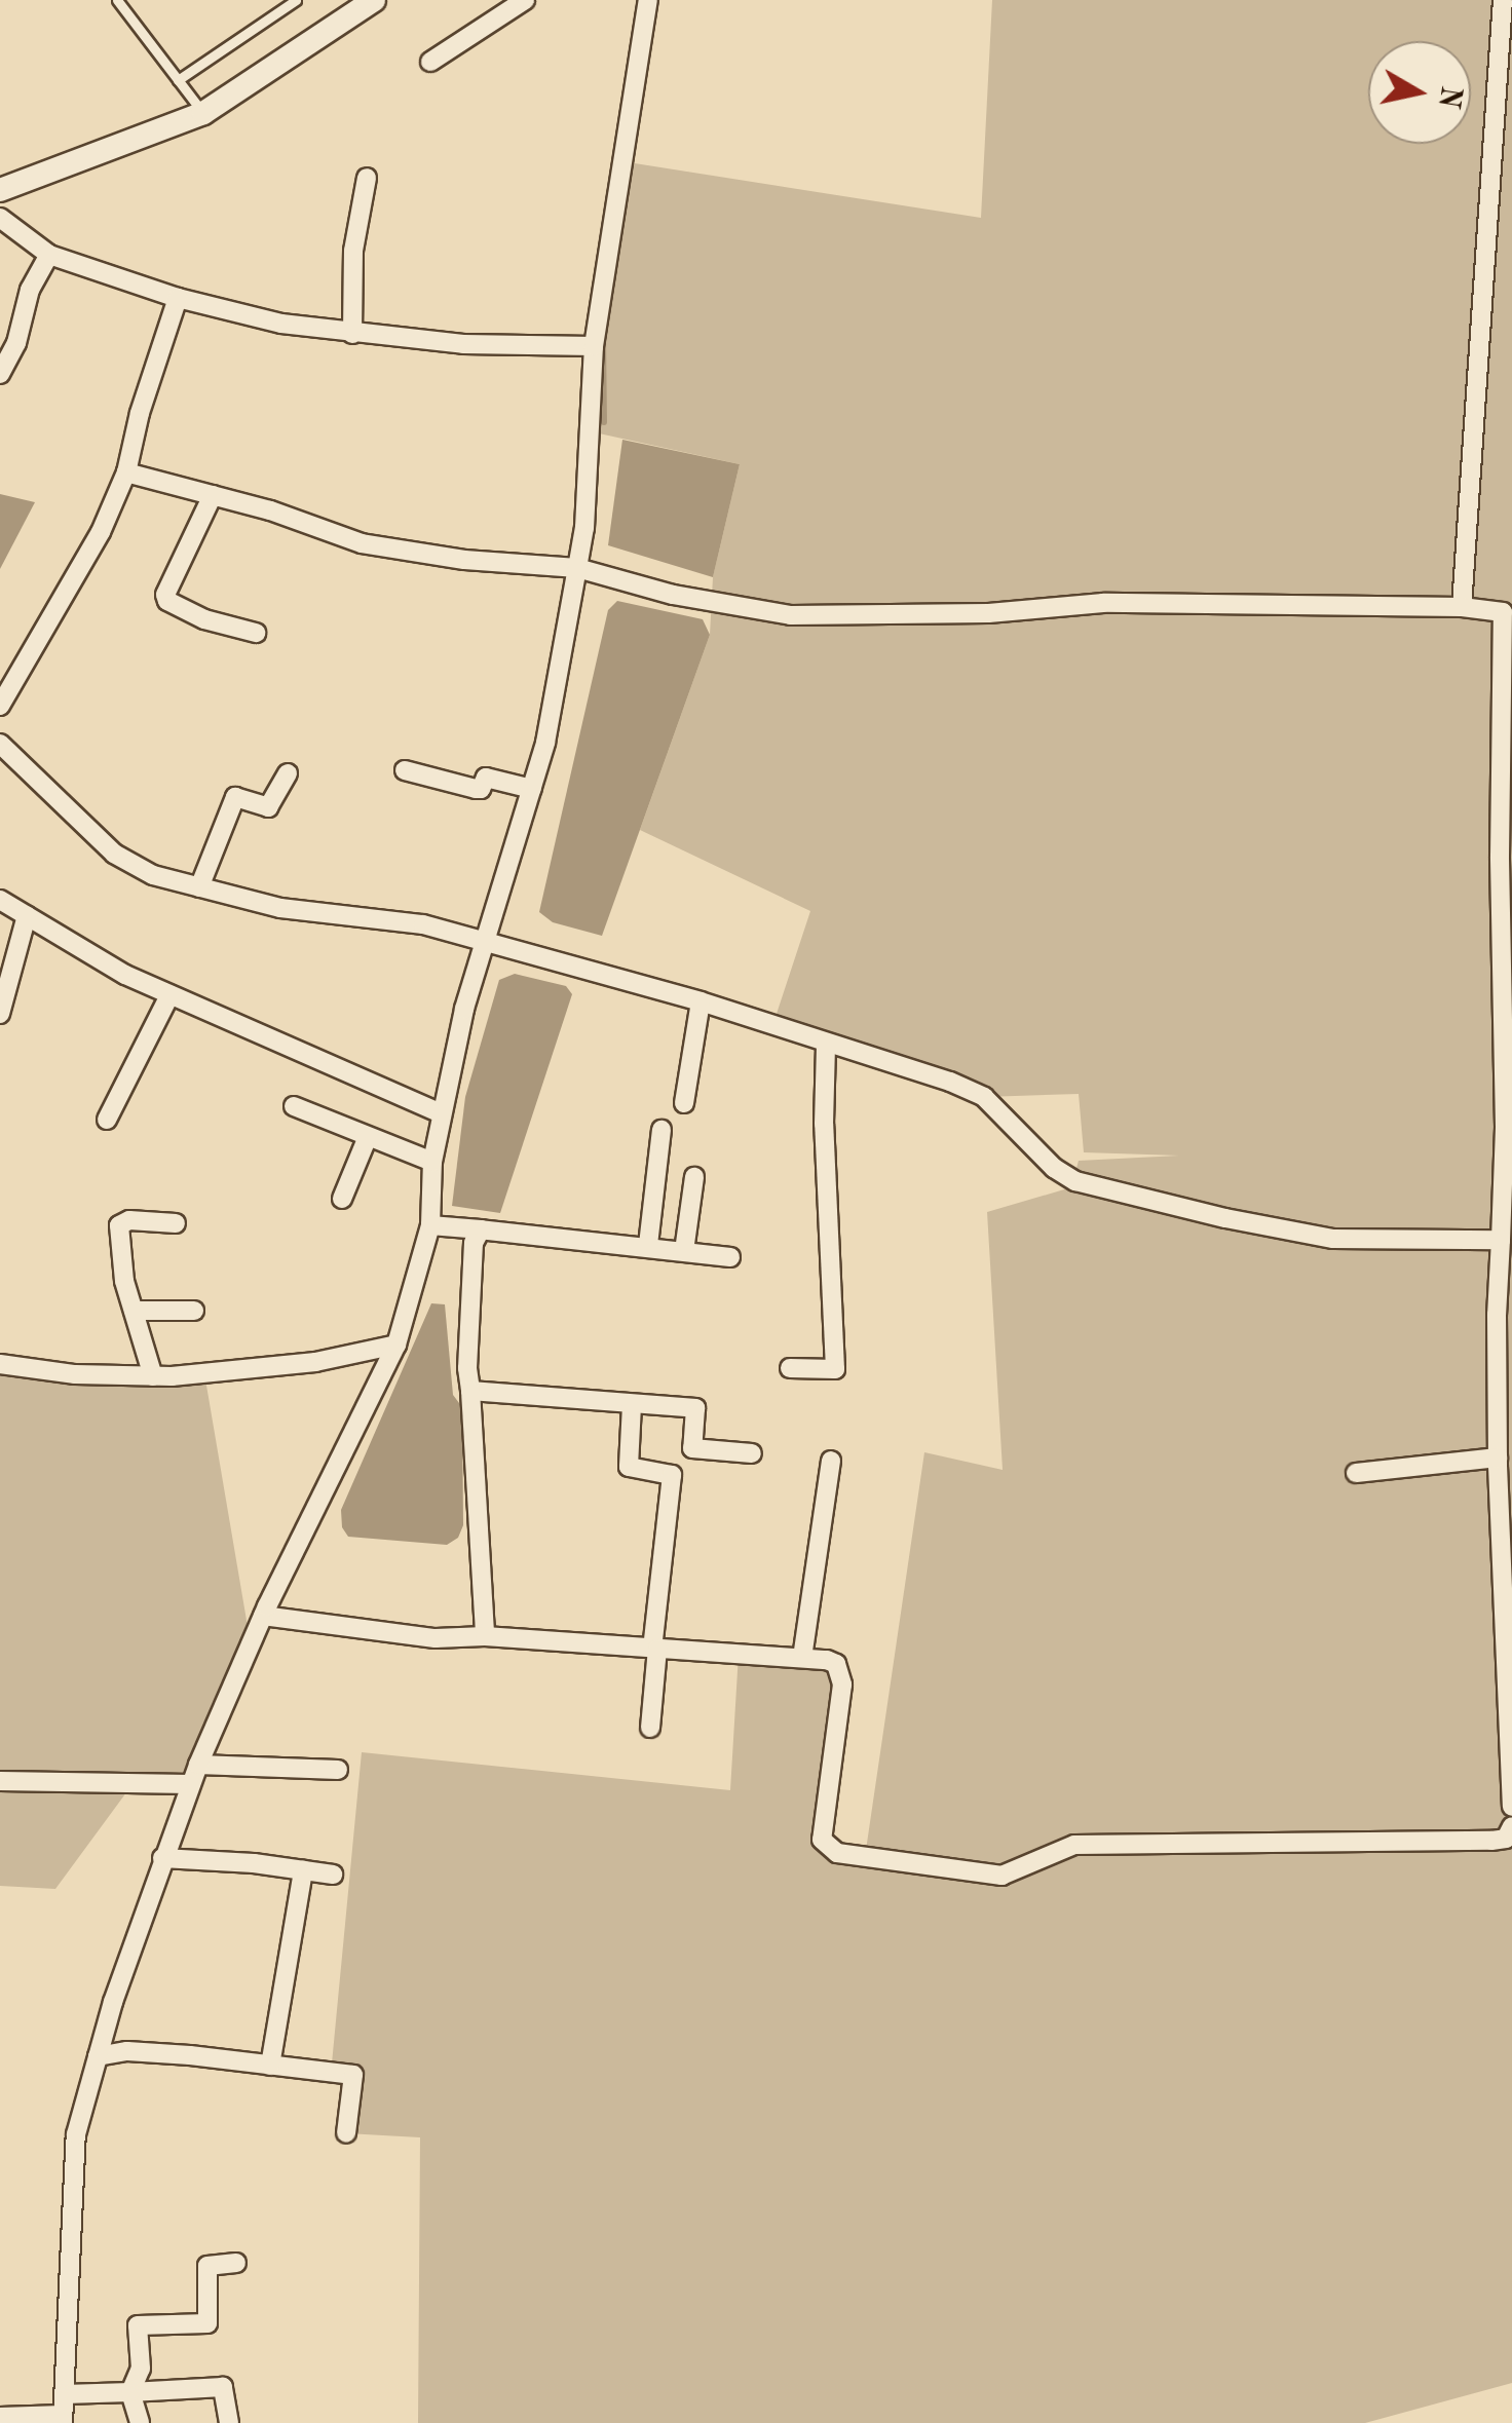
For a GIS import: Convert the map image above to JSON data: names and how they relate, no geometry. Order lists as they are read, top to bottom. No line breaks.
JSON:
{"north":"right"}
